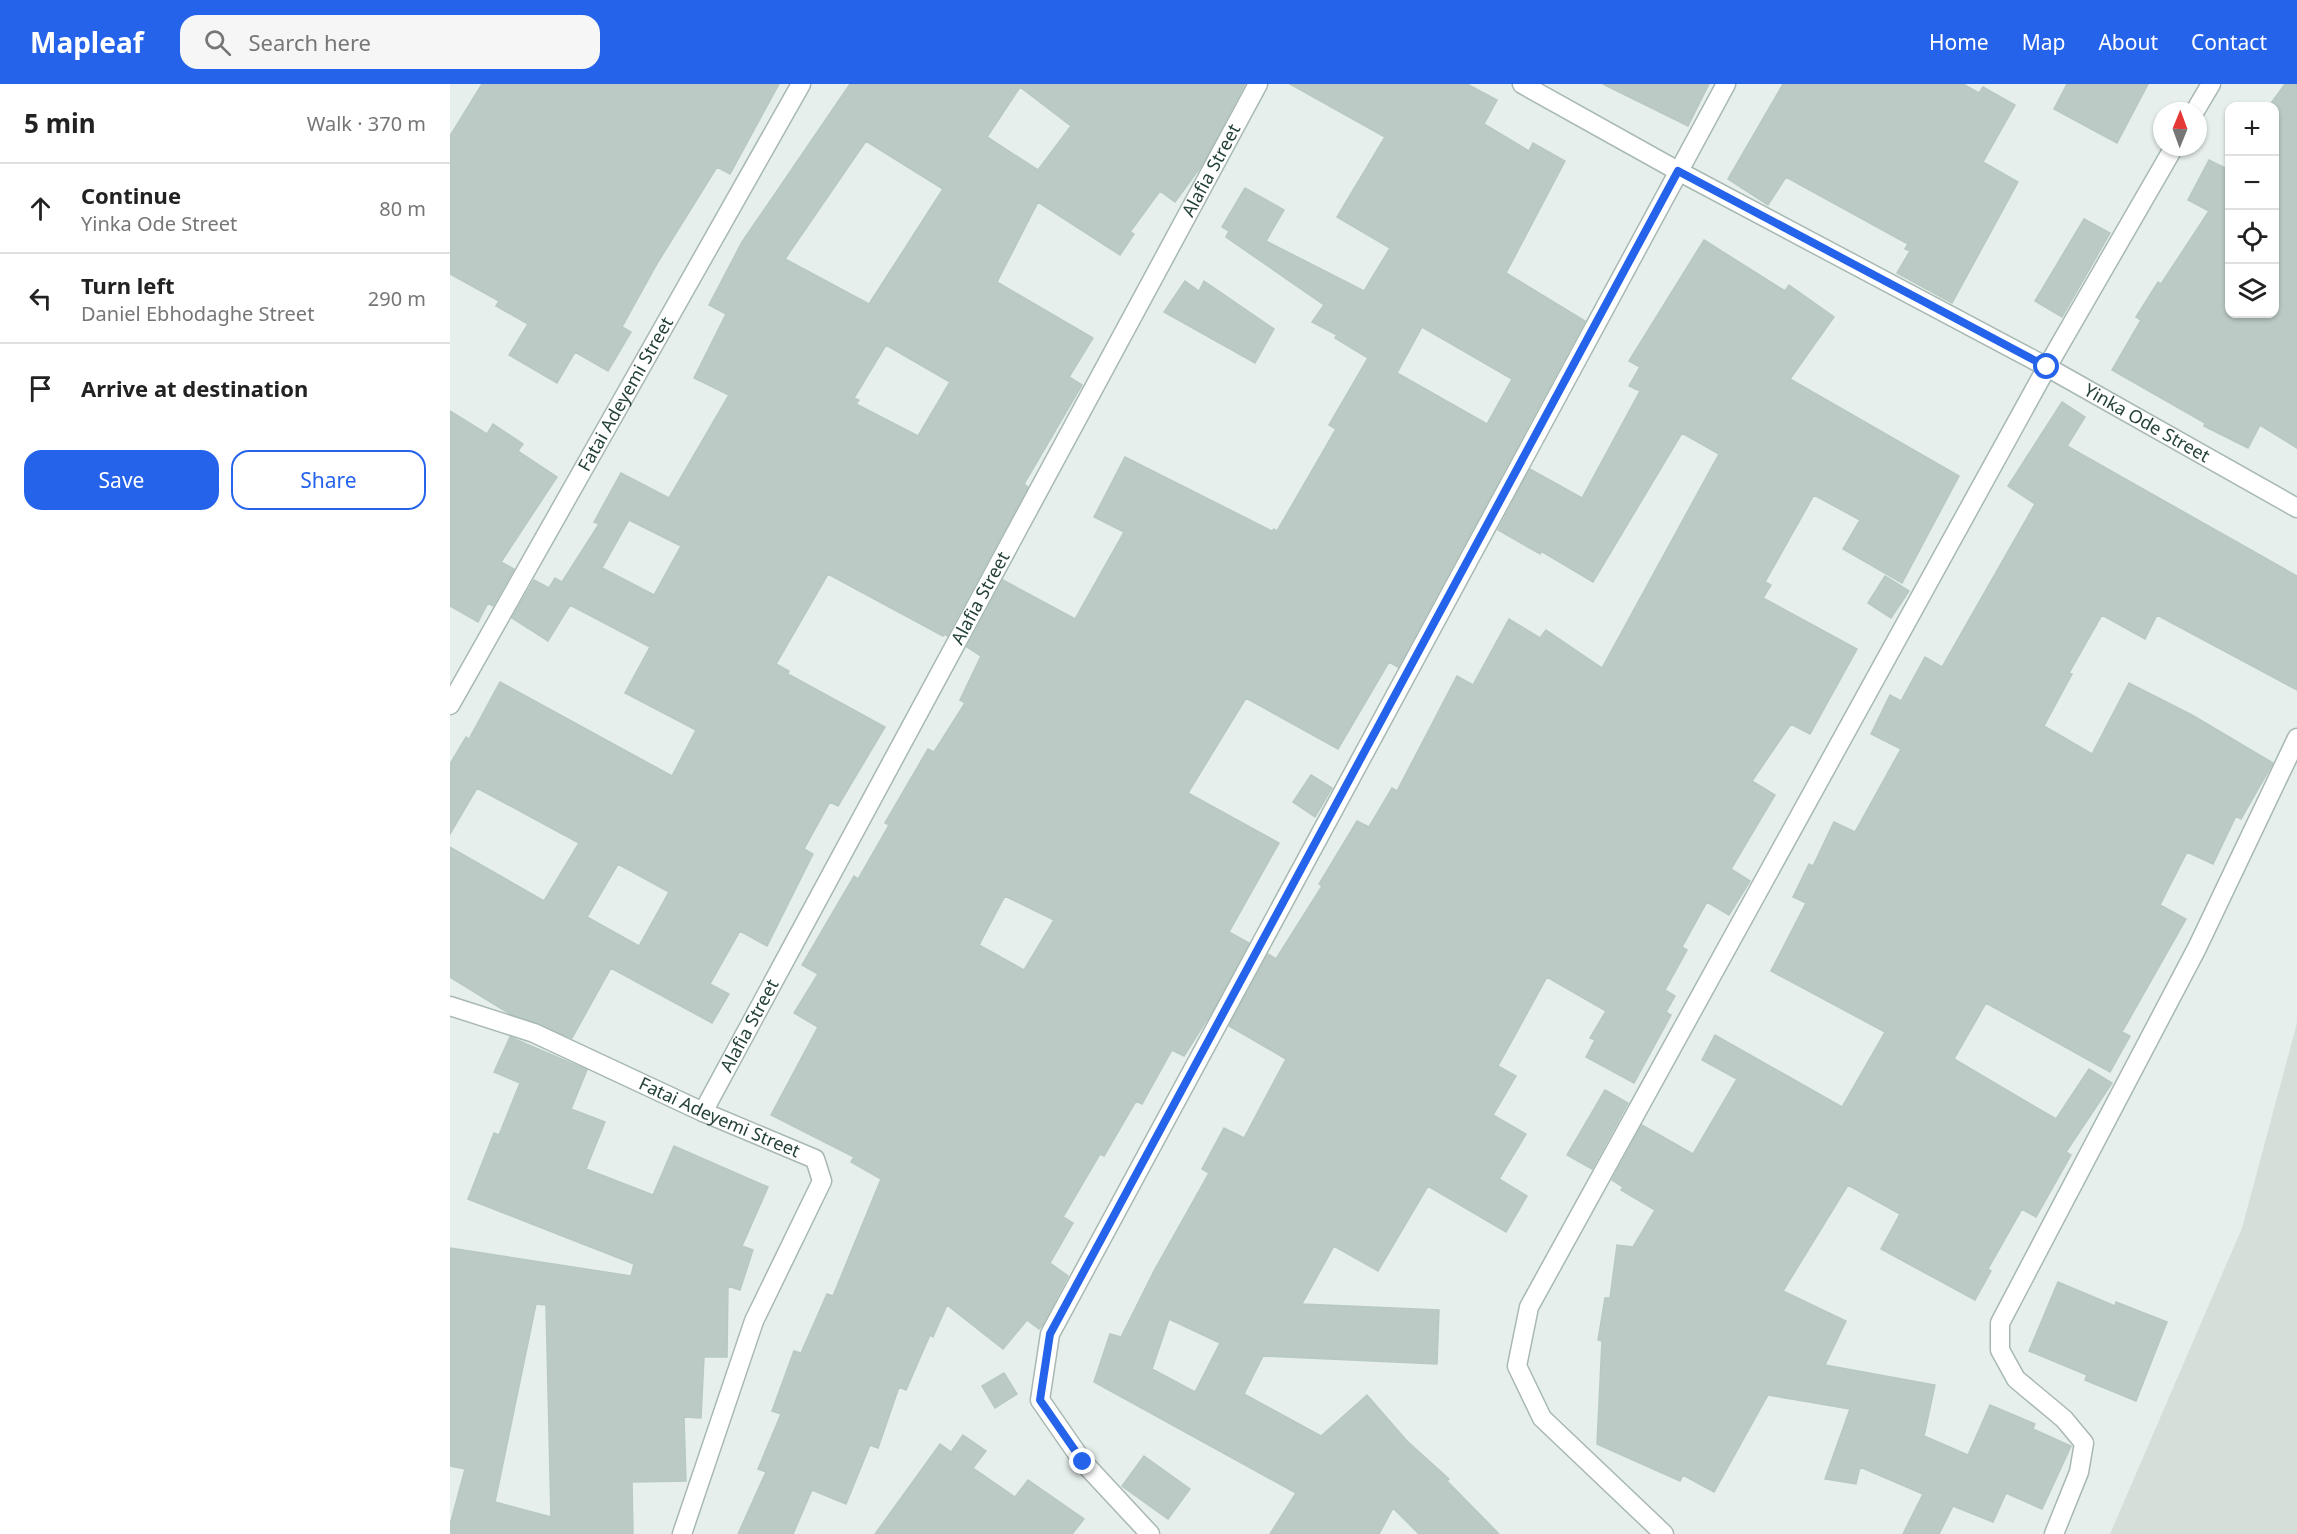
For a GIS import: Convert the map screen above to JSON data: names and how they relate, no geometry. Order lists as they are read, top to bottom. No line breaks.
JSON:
{"streets":{"street":["Alafia Street","Fatai Adeyemi Street","Yinka Ode Street"]},"crossings":[["Alafia Street","Fatai Adeyemi Street"]],"north":"top","page":{"header":"Mapleaf","search":"Search here","nav":["Home","Map","About","Contact"],"heading":["5 min","Walk · 370 m"],"map_buttons":["+","−"],"list":[["Continue","Yinka Ode Street","80 m"],["Turn left","Daniel Ebhodaghe Street","290 m"],"Arrive at destination"],"buttons":["Save","Share"]}}
